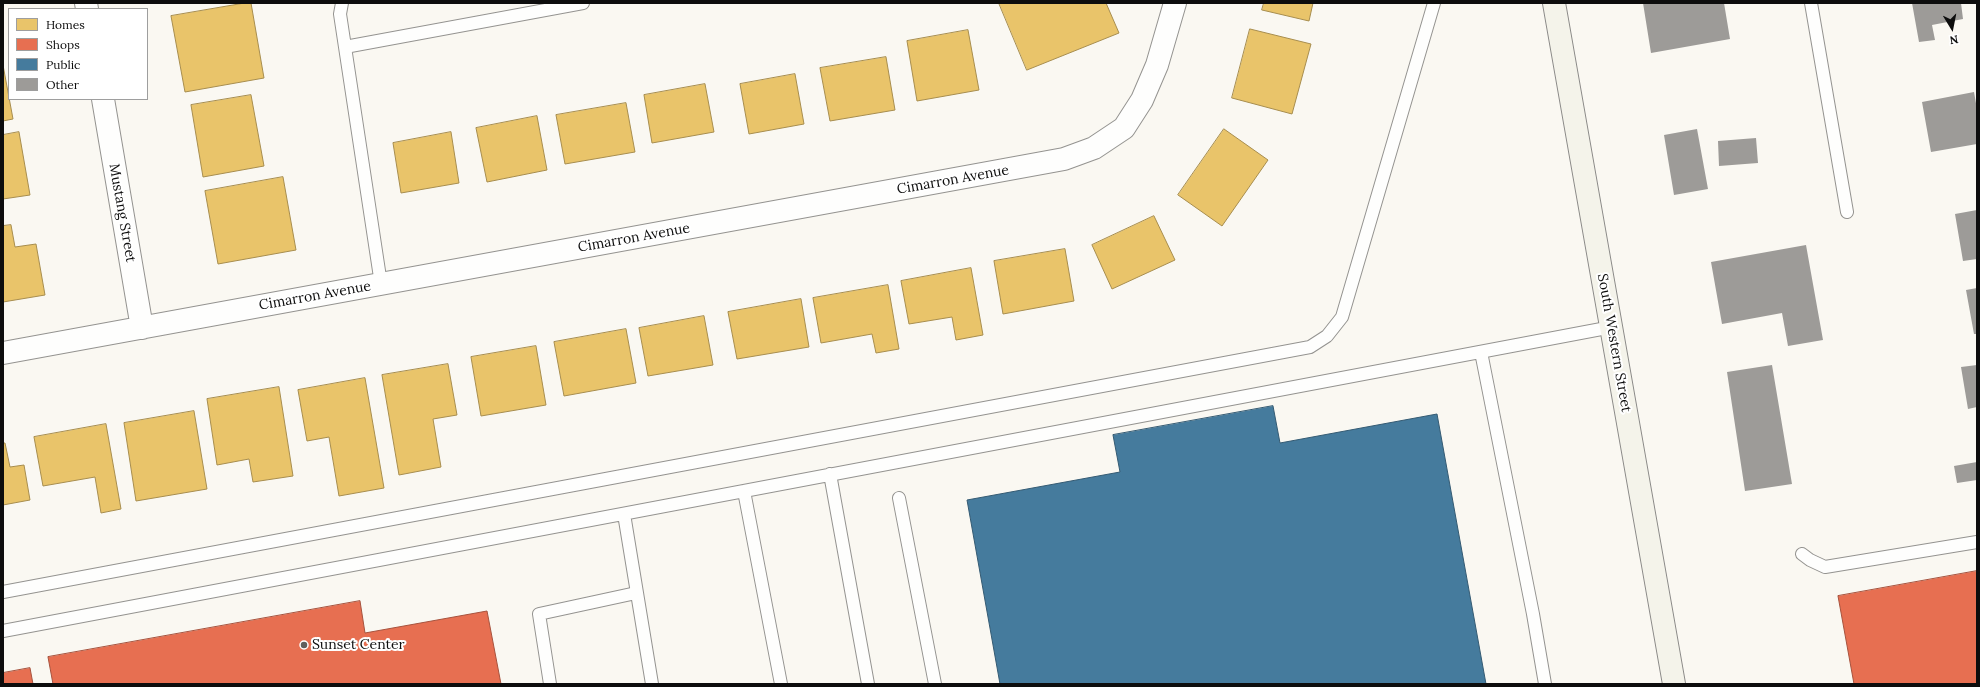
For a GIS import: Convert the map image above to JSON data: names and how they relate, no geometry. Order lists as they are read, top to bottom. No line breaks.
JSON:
{"streets":{"main road":["South Western Street"],"street":["Cimarron Avenue","Mustang Street"]},"crossings":[["Cimarron Avenue","Mustang Street"]],"places":["Sunset Center"],"legend":["Homes","Shops","Public","Other"],"north":"bottom"}
